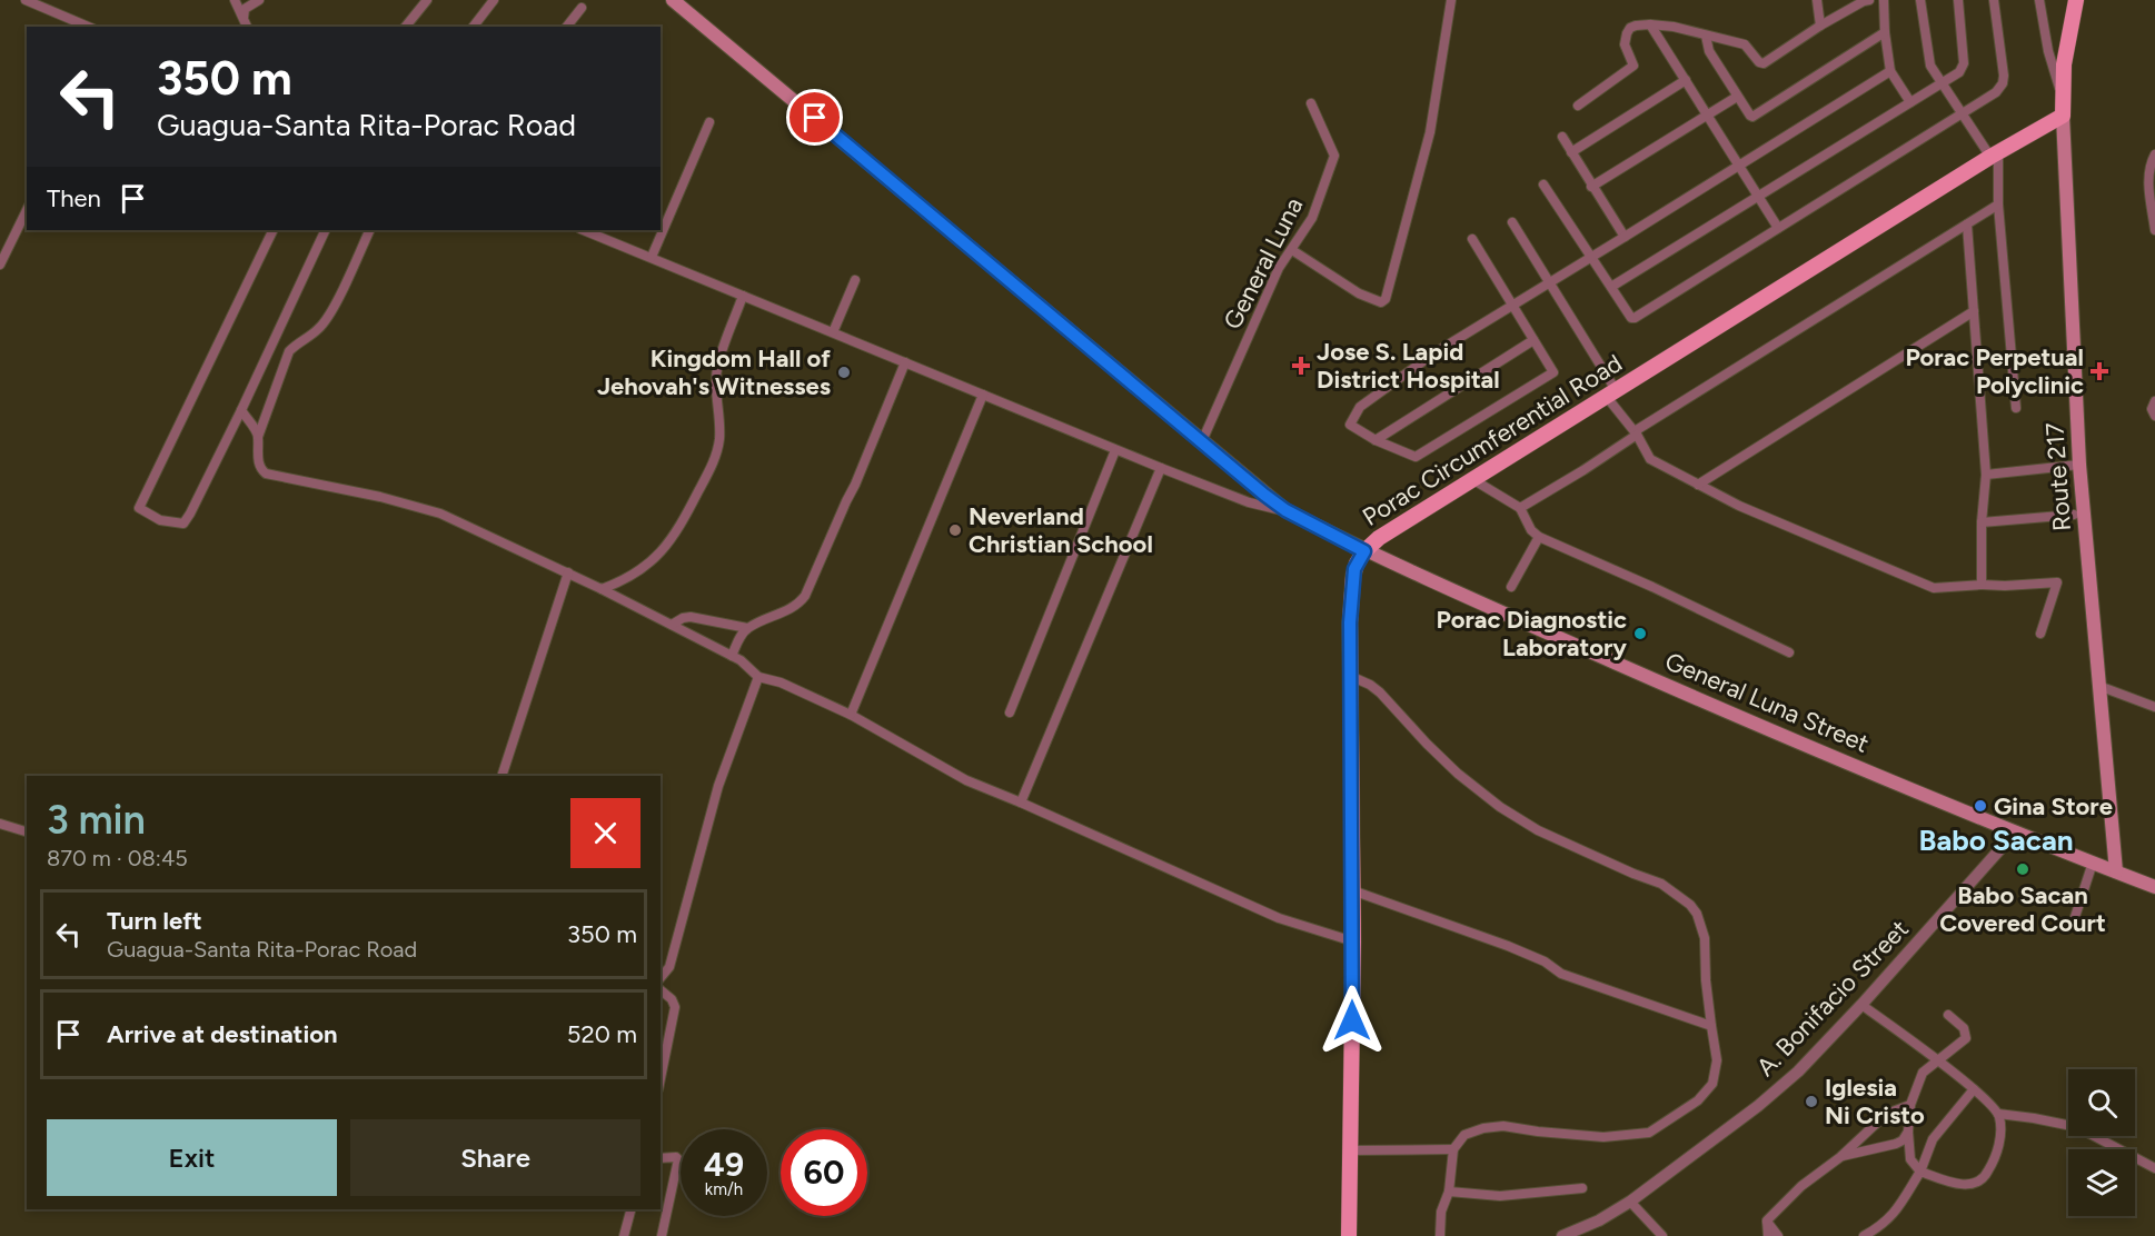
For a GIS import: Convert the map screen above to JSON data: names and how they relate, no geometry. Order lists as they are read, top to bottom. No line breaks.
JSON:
{"streets":{"main road":["Porac Circumferential Road","Route 217","General Luna Street"],"street":["General Luna","A. Bonifacio Street"]},"crossings":[["General Luna","General Luna Street"],["Porac Circumferential Road","Route 217"],["Porac Circumferential Road","General Luna Street"],["Route 217","General Luna Street"],["General Luna Street","A. Bonifacio Street"]],"districts":["Babo Sacan"],"places":{"health":["Jose S. Lapid District Hospital","Porac Perpetual Polyclinic"],"other":["Kingdom Hall of Jehovah's Witnesses","Neverland Christian School","Porac Diagnostic Laboratory","Gina Store","Babo Sacan Covered Court","Iglesia Ni Cristo"]},"page":{"turn":["350 m","Guagua-Santa Rita-Porac Road"],"then":"Then","heading":["3 min","870 m · 08:45"],"list":[{"name":"Turn left","note":"Guagua-Santa Rita-Porac Road","value":"350 m"},{"name":"Arrive at destination","value":"520 m"}],"buttons":["Exit","Share"],"speed":"49 km/h","limit":"60"}}
